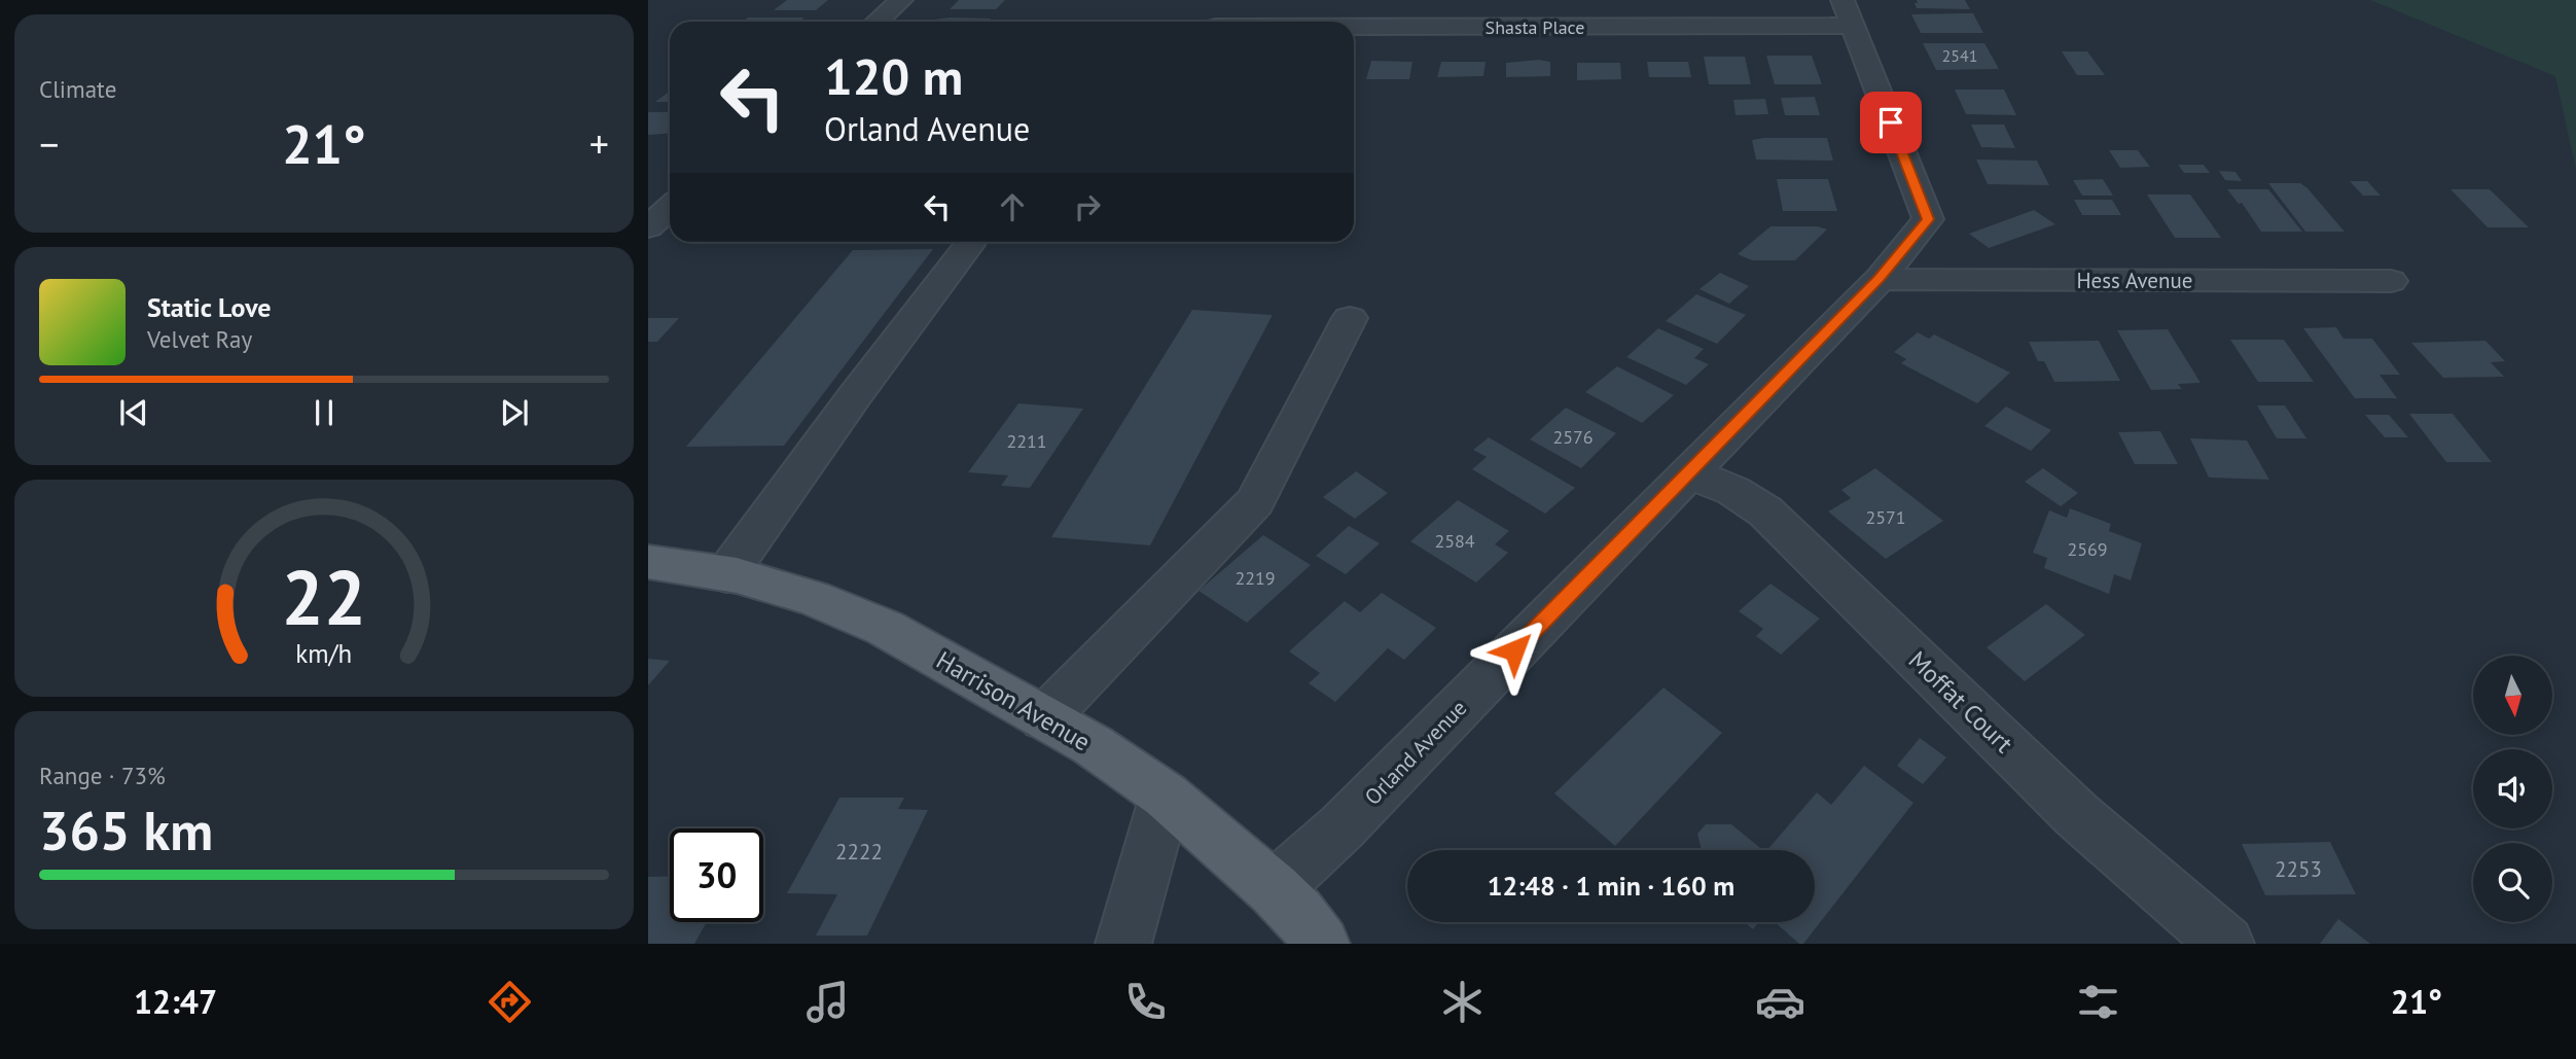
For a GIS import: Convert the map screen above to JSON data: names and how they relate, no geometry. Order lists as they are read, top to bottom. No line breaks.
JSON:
{"streets":{"main road":["Harrison Avenue"],"street":["Shasta Place","Hess Avenue","Moffat Court","Orland Avenue"]},"crossings":[["Shasta Place","Orland Avenue"],["Hess Avenue","Orland Avenue"],["Harrison Avenue","Orland Avenue"],["Moffat Court","Orland Avenue"]],"house_numbers":["2541","2576","2211","2571","2584","2569","2219","2222","2253"],"north":"bottom","page":{"tile":["Climate",["Range · 73%","365 km"]],"turn":["120 m","Orland Avenue"],"heat":["−","21°","+"],"song":["Static Love","Velvet Ray"],"limit":"30","trip":"12:48 · 1 min · 160 m","tabs":["12:47","21°"],"gauge":["22","km/h"]}}
